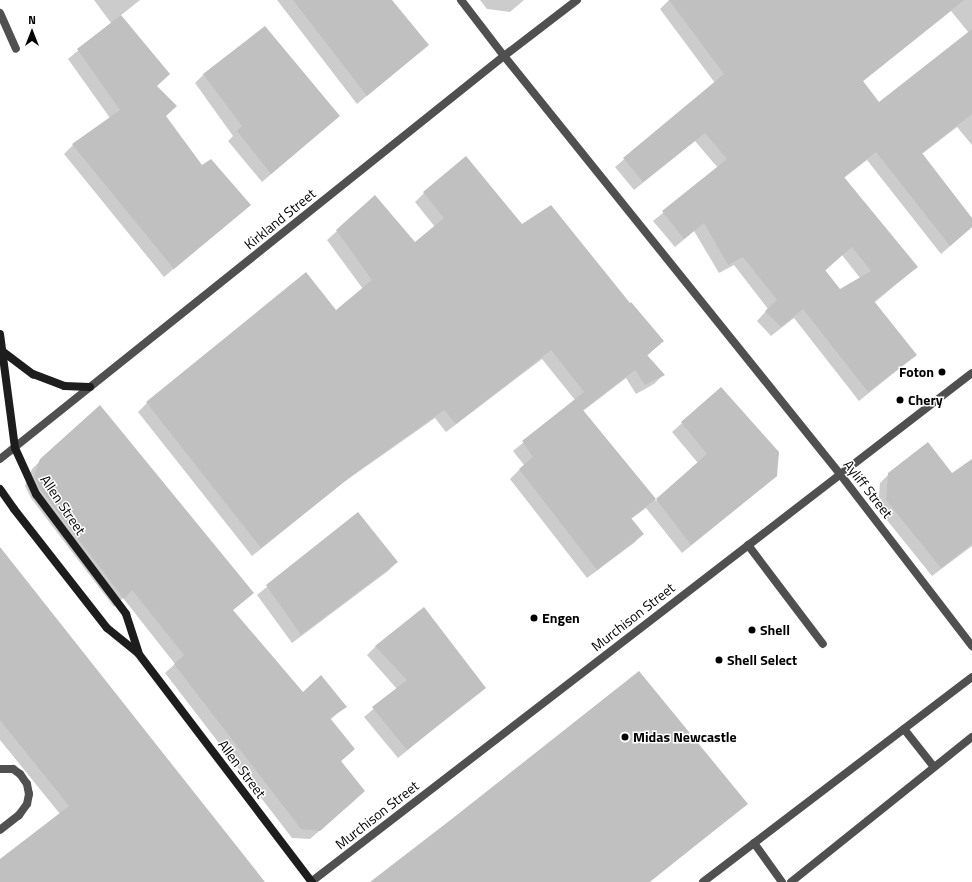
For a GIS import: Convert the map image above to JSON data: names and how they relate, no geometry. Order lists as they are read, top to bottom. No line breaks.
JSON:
{"streets":{"street":["Kirkland Street","Ayliff Street","Allen Street","Murchison Street"]},"crossings":[["Kirkland Street","Ayliff Street"],["Kirkland Street","Allen Street"],["Ayliff Street","Murchison Street"],["Allen Street","Murchison Street"]],"places":["Foton","Chery","Engen","Shell","Shell Select","Midas Newcastle"],"north":"top"}
